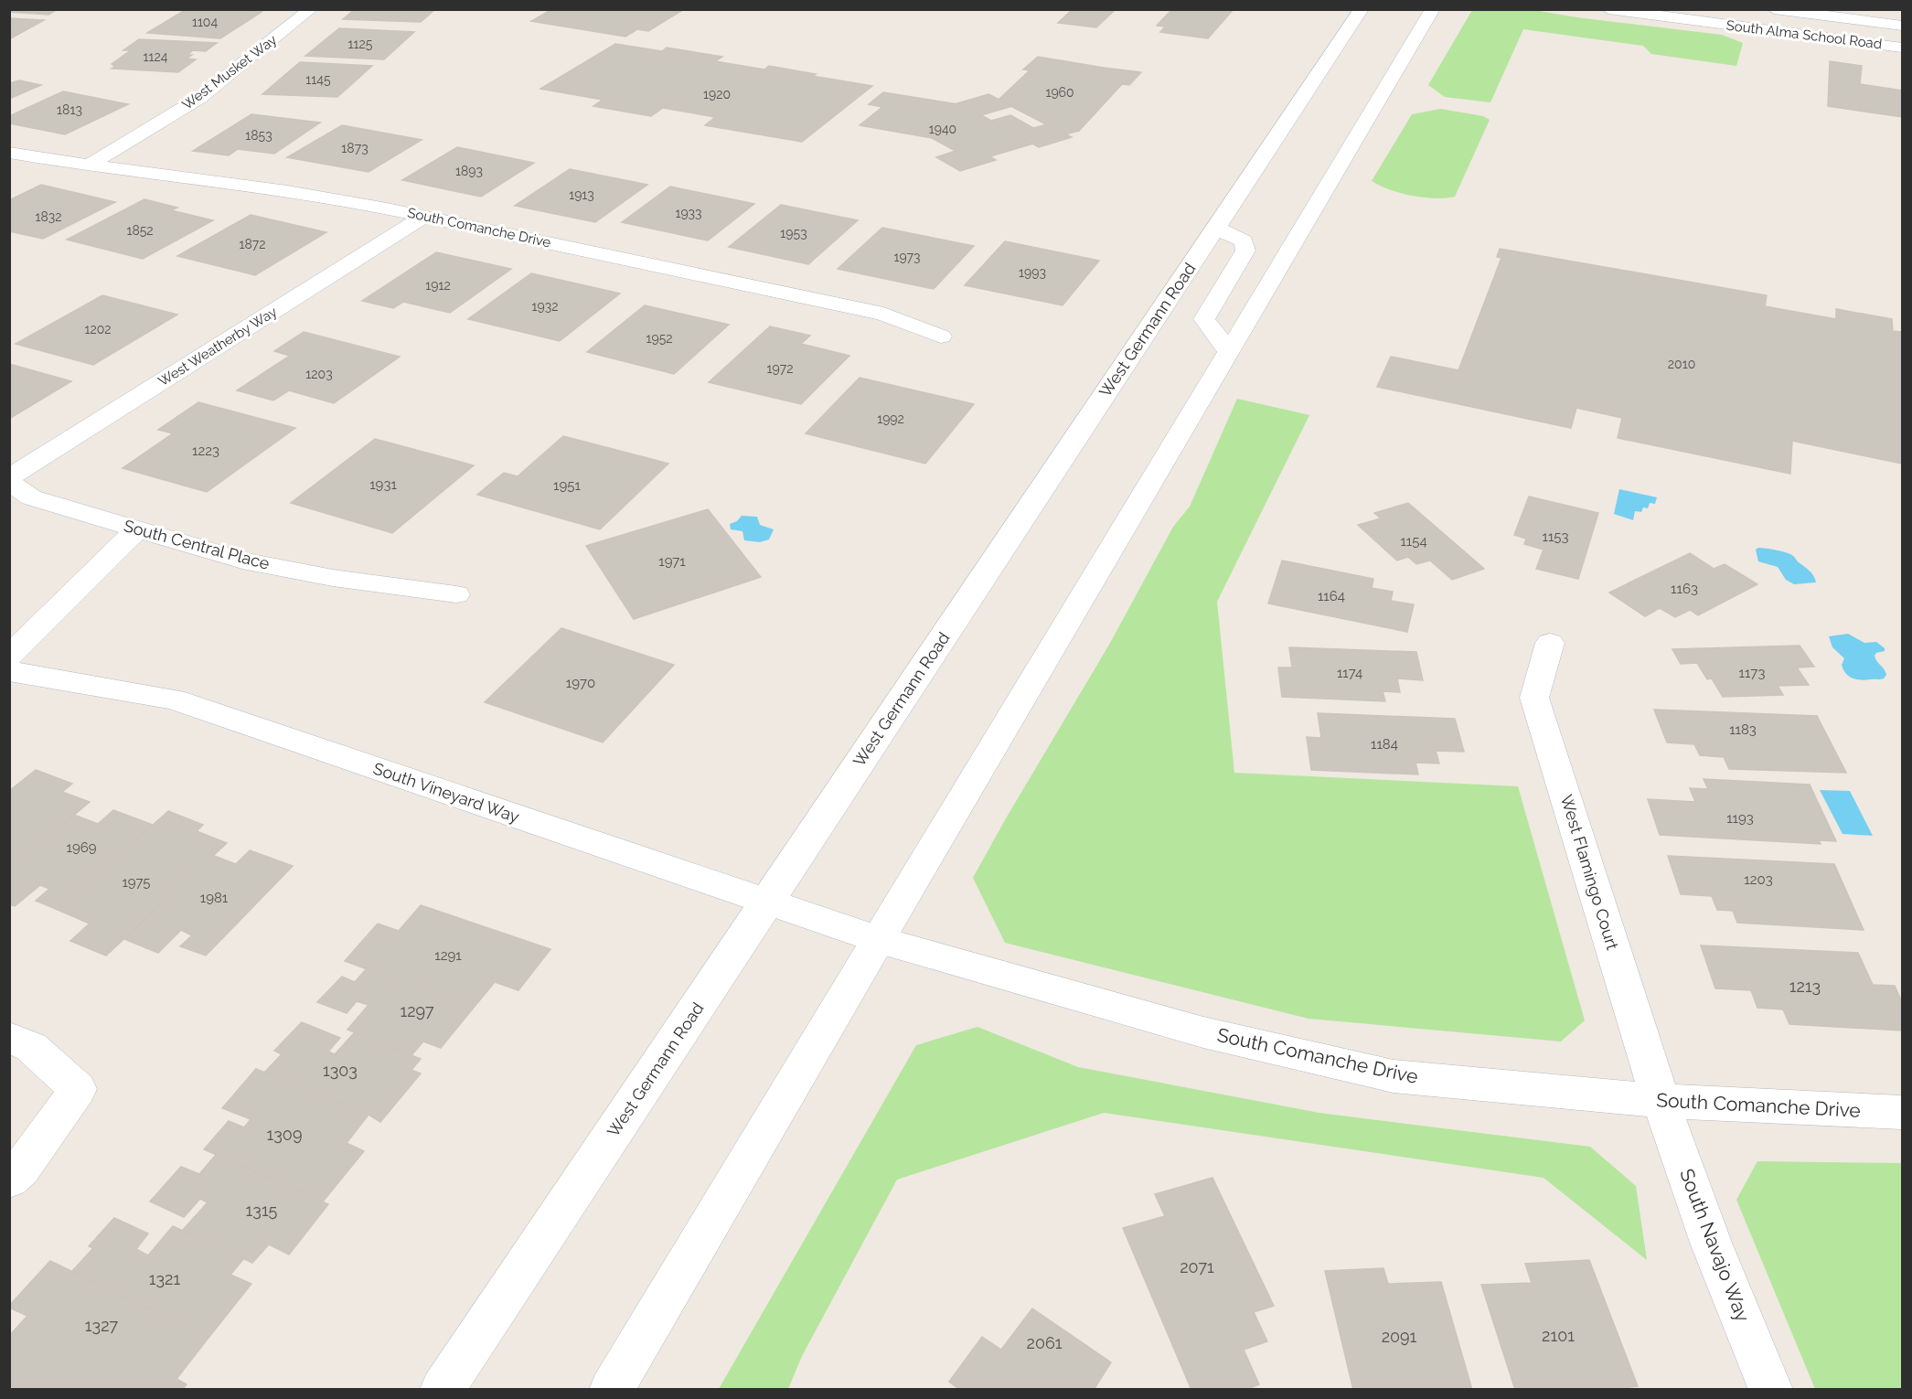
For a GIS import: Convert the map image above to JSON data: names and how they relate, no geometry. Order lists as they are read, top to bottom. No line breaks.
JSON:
{"streets":{"main road":["South Alma School Road","West Musket Way","South Comanche Drive","West Germann Road","West Weatherby Way","South Central Place","South Vineyard Way","West Flamingo Court","South Navajo Way"]},"crossings":[["West Musket Way","South Comanche Drive"],["South Comanche Drive","West Weatherby Way"],["South Comanche Drive","South Vineyard Way"],["South Comanche Drive","West Flamingo Court"],["South Comanche Drive","South Navajo Way"],["West Germann Road","South Vineyard Way"],["West Flamingo Court","South Navajo Way"]],"house_numbers":["1104","1125","1124","1145","1960","1920","1813","1940","1853","1873","1893","1913","1933","1832","1852","1953","1872","1973","1993","1912","1932","1202","1952","2010","1972","1203","1992","1223","1931","1951","1153","1154","1971","1163","1164","1174","1173","1970","1183","1184","1193","1969","1203","1975","1981","1291","1213","1297","1303","1309","1315","2071","1321","1327","2101","2091","2061"]}
